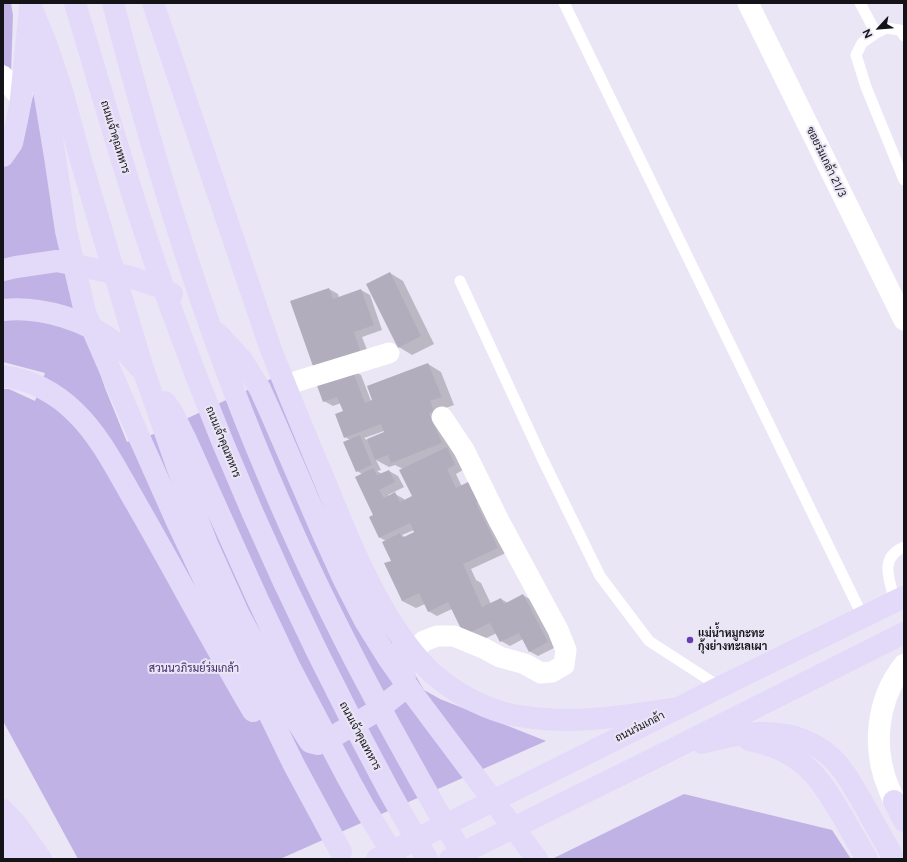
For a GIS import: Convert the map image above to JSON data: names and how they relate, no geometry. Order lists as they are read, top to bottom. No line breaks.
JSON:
{"streets":{"main road":["ถนนเจ้าคุณทหาร","ถนนร่มเกล้า"],"street":["ซอยร่มเกล้า 21/3"]},"parks":["สวนนวภิรมย์ร่มเกล้า"],"places":["แม่น้ำหมูกะทะ กุ้งย่างทะเลเผา"],"north":"bottom left"}
